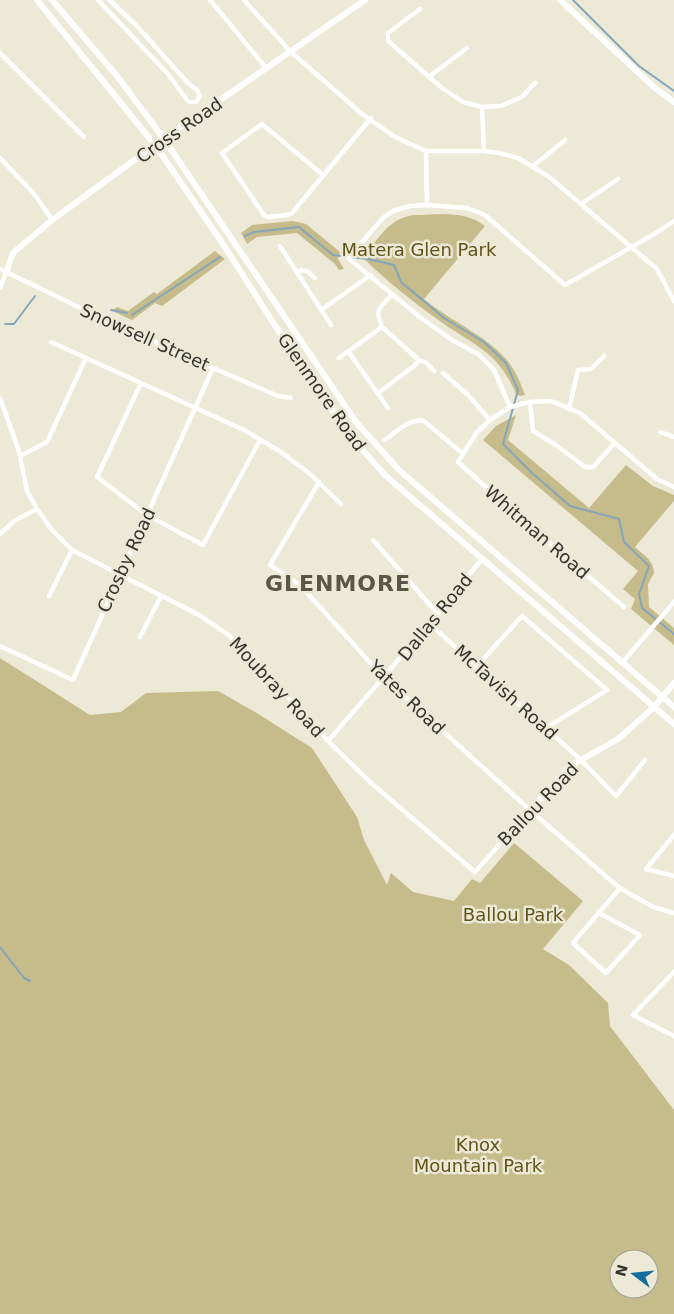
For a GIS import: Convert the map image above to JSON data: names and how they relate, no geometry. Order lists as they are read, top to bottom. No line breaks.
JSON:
{"streets":{"main road":["Cross Road","Glenmore Road","Ballou Road"],"street":["Snowsell Street","Whitman Road","Crosby Road","Dallas Road","Moubray Road","McTavish Road","Yates Road"]},"crossings":[["Cross Road","Snowsell Street"],["Cross Road","Glenmore Road"],["Snowsell Street","Crosby Road"],["Glenmore Road","Dallas Road"],["Glenmore Road","Ballou Road"],["Crosby Road","Moubray Road"],["Dallas Road","Moubray Road"],["Dallas Road","McTavish Road"],["Dallas Road","Yates Road"],["Moubray Road","Ballou Road"],["McTavish Road","Ballou Road"],["Yates Road","Ballou Road"]],"districts":["GLENMORE"],"parks":["Matera Glen Park","Ballou Park","Knox Mountain Park"],"north":"left"}
